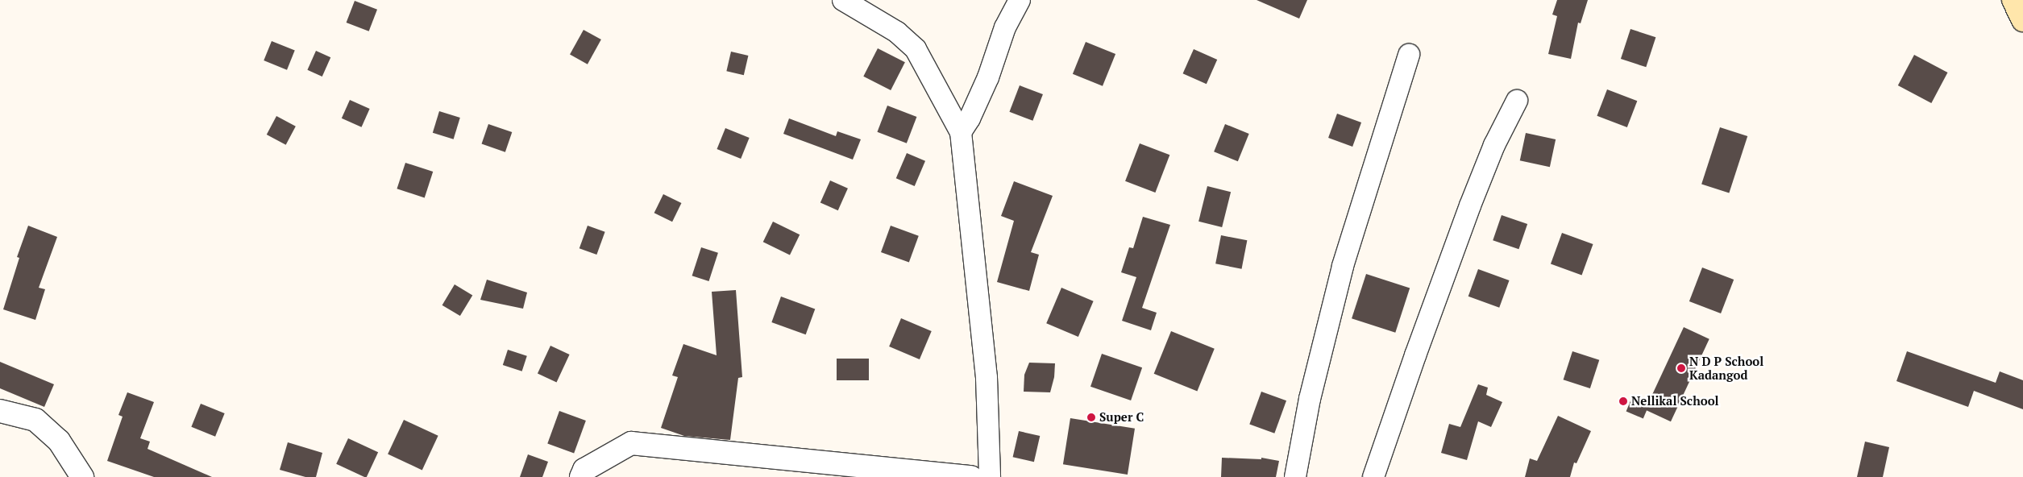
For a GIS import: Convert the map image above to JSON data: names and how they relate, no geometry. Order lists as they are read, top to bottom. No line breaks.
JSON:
{"places":["N D P School Kadangod","Nellikal School","Super C"]}
